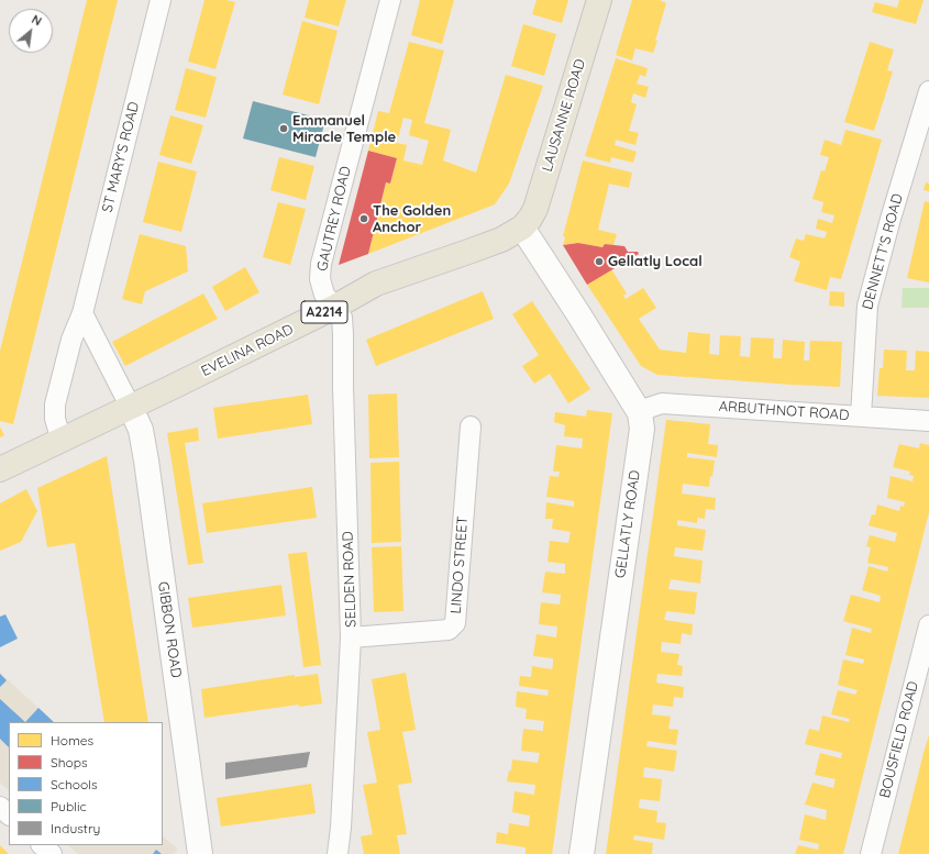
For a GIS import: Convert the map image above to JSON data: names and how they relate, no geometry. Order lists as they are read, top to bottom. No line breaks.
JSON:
{"streets":{"main road":["LAUSANNE ROAD","A2214","EVELINA ROAD","GELLATLY ROAD","GIBBON ROAD"],"street":["ST MARY'S ROAD","GAUTREY ROAD","DENNETT'S ROAD","ARBUTHNOT ROAD","LINDO STREET","SELDEN ROAD","BOUSFIELD ROAD"]},"crossings":[["LAUSANNE ROAD","EVELINA ROAD"],["LAUSANNE ROAD","GELLATLY ROAD"],["ST MARY'S ROAD","EVELINA ROAD"],["GAUTREY ROAD","EVELINA ROAD"],["GAUTREY ROAD","SELDEN ROAD"],["DENNETT'S ROAD","ARBUTHNOT ROAD"],["EVELINA ROAD","GELLATLY ROAD"],["EVELINA ROAD","SELDEN ROAD"],["EVELINA ROAD","GIBBON ROAD"],["ARBUTHNOT ROAD","GELLATLY ROAD"],["LINDO STREET","SELDEN ROAD"]],"places":["Emmanuel Miracle Temple","The Golden Anchor","Gellatly Local"],"legend":["Homes","Shops","Schools","Public","Industry"],"north":"top right"}
